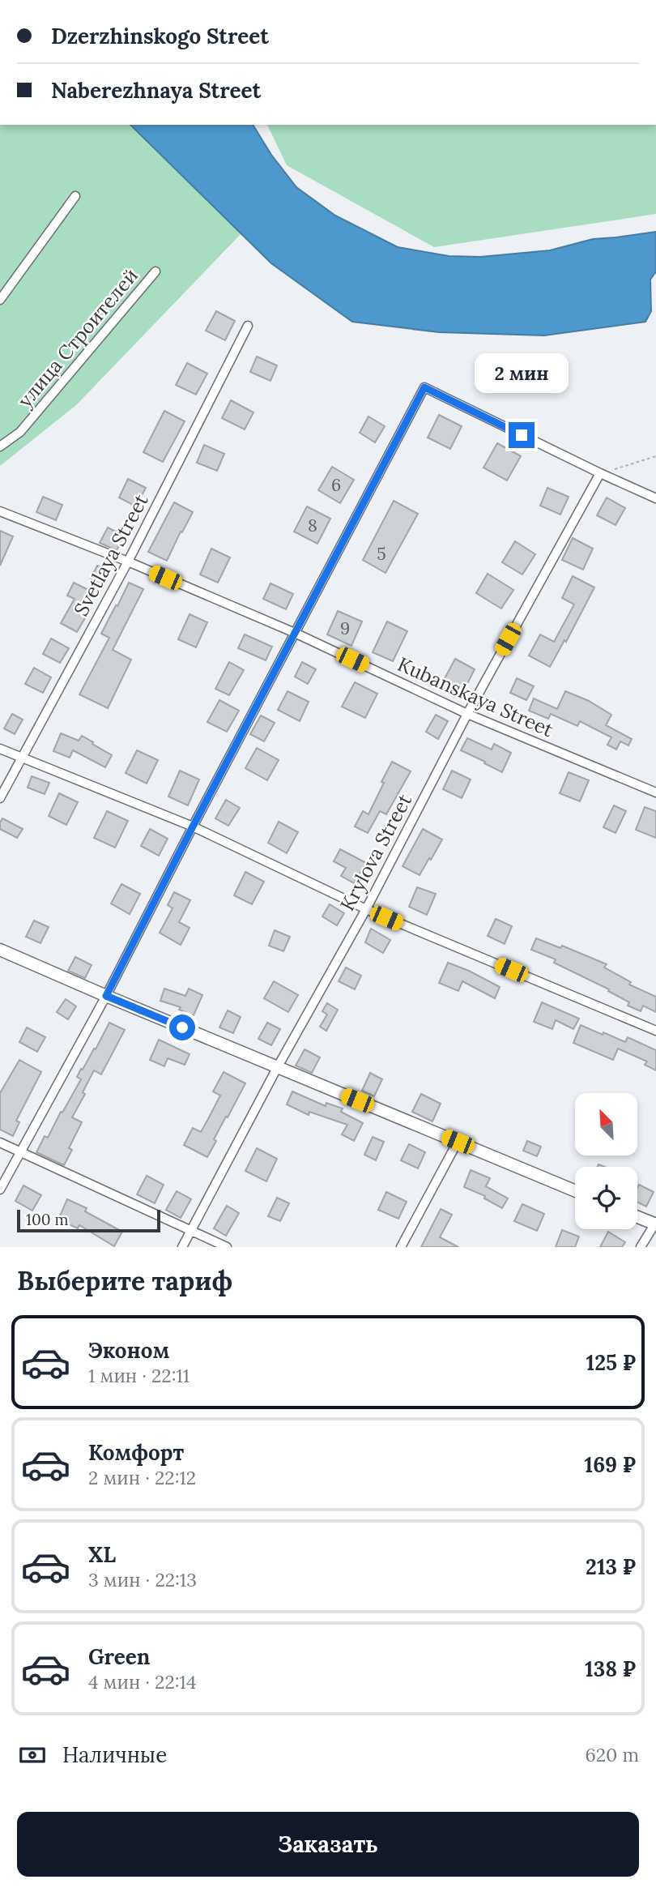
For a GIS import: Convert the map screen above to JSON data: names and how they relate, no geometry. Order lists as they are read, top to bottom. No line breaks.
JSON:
{"streets":{"street":["улица Строителей","Svetlaya Street","Kubanskaya Street","Krylova Street"]},"crossings":[["Svetlaya Street","Kubanskaya Street"],["Kubanskaya Street","Krylova Street"]],"house_numbers":["6","8","5","9"],"scale_bar":"100 m","north":"top left","page":{"banner":["Dzerzhinskogo Street","Naberezhnaya Street"],"bubble":"2 мин","scale":"100 m","heading":"Выберите тариф","list":[{"name":"Эконом","note":"1 мин · 22:11","value":"125 ₽"},{"name":"Комфорт","note":"2 мин · 22:12","value":"169 ₽"},{"name":"XL","note":"3 мин · 22:13","value":"213 ₽"},{"name":"Green","note":"4 мин · 22:14","value":"138 ₽"}],"pay":["Наличные","620 m"],"buttons":"Заказать"}}
